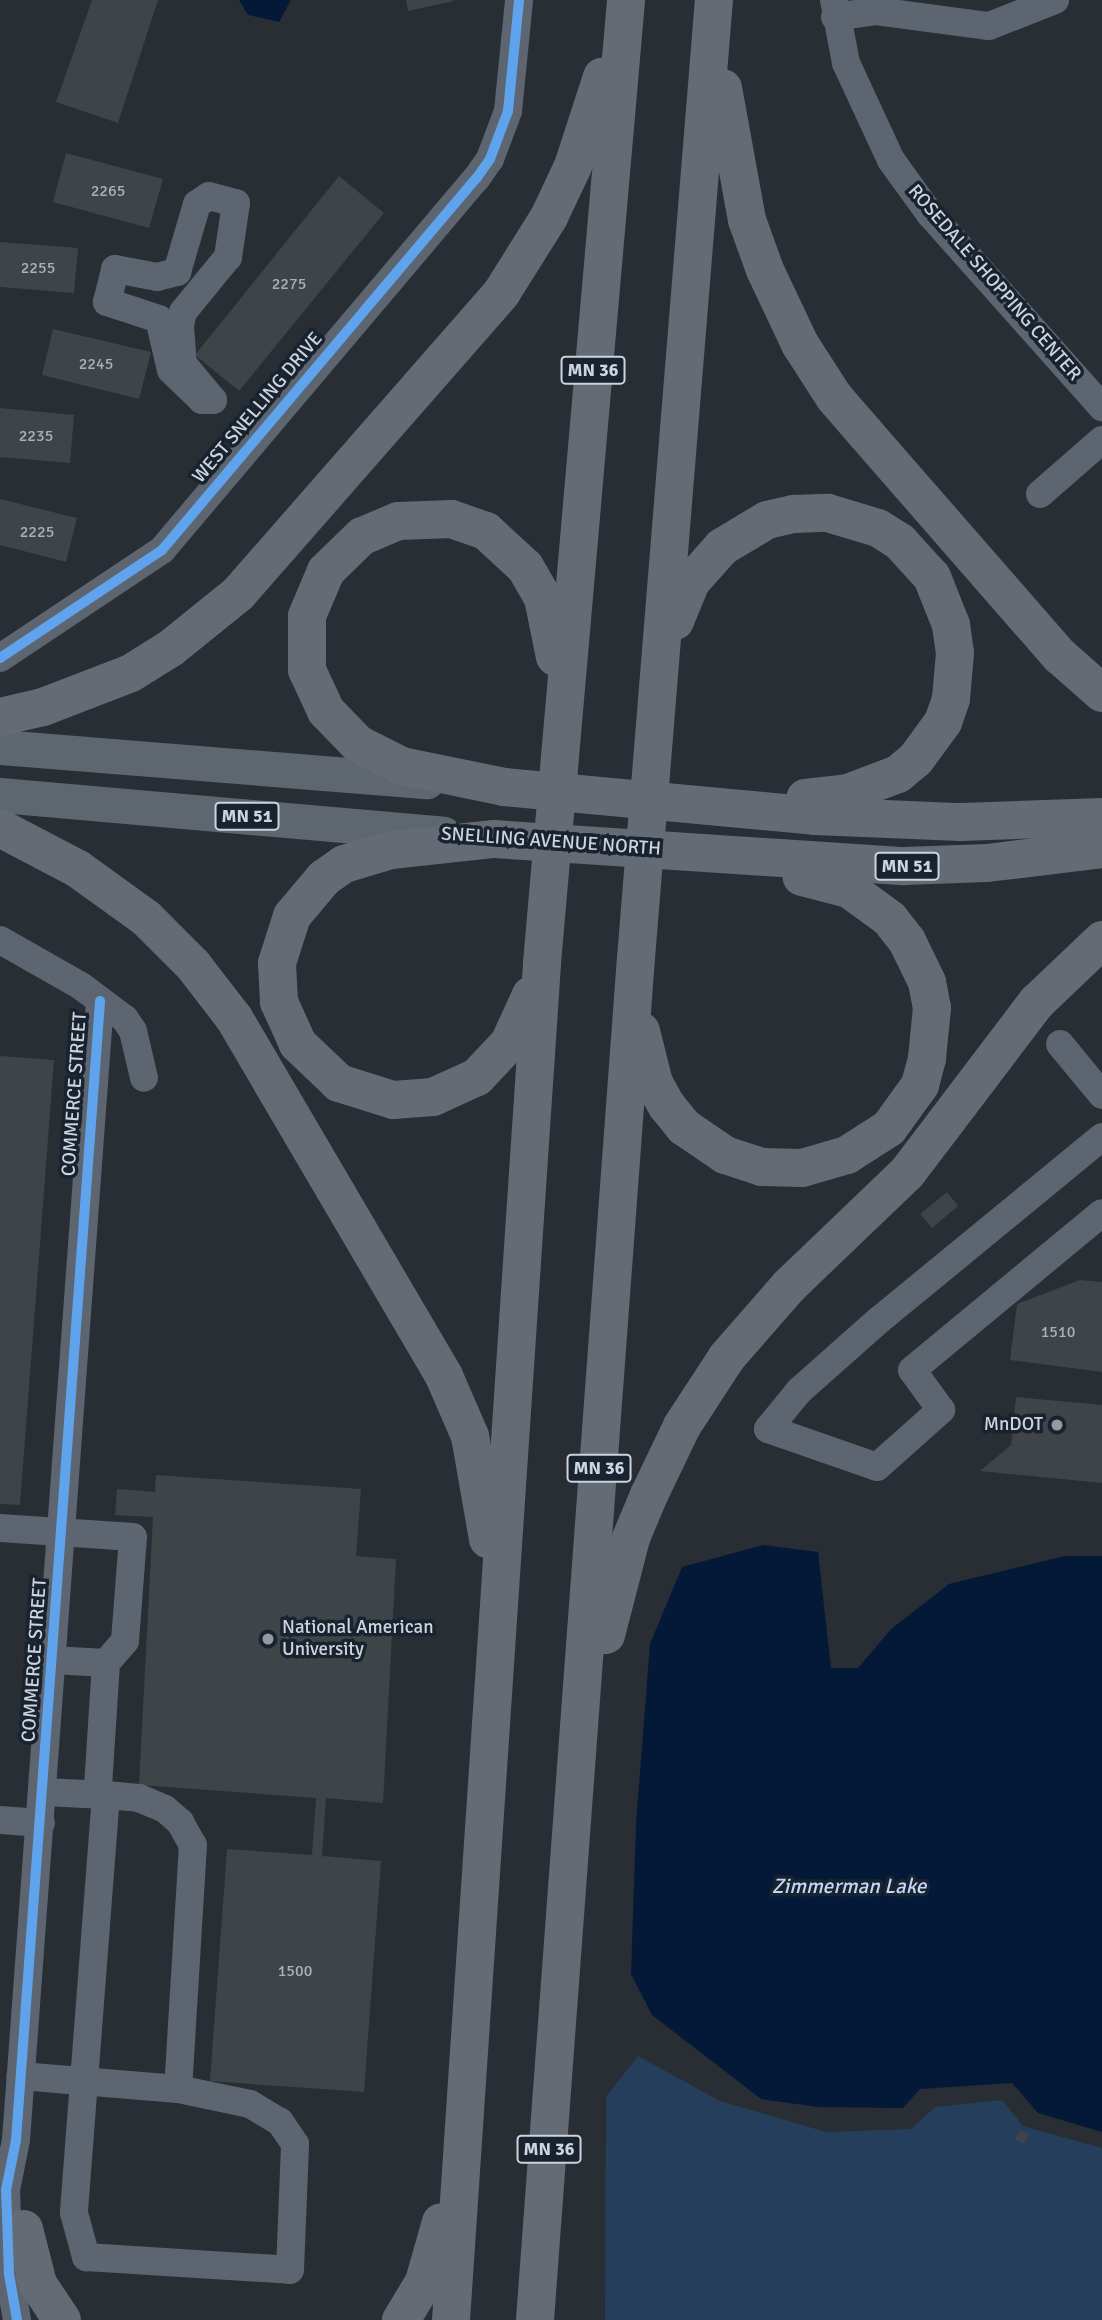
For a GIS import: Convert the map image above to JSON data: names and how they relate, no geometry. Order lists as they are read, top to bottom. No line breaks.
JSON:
{"streets":{"highway":["MN 36","MN 51","SNELLING AVENUE NORTH"],"street":["ROSEDALE SHOPPING CENTER","WEST SNELLING DRIVE","COMMERCE STREET"]},"water":["Zimmerman Lake"],"places":["MnDOT","National American University"],"house_numbers":["2265","2255","2275","2245","2235","2225","1510","1500"]}
